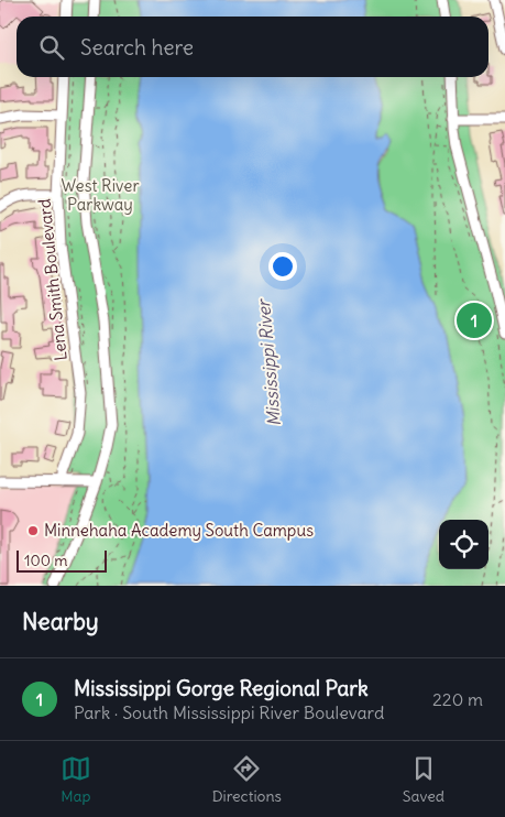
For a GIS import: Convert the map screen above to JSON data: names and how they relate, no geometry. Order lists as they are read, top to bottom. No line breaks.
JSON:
{"streets":{"street":["Lena Smith Boulevard"]},"water":["Mississippi River"],"parks":["West River Parkway"],"places":["Minnehaha Academy South Campus"],"scale_bar":"100 m","page":{"search":"Search here","pins":"1","scale":"100 m","heading":"Nearby","list":[{"mark":"1","name":"Mississippi Gorge Regional Park","note":"Park · South Mississippi River Boulevard","value":"220 m"}],"nav":["Map","Directions","Saved"]}}
